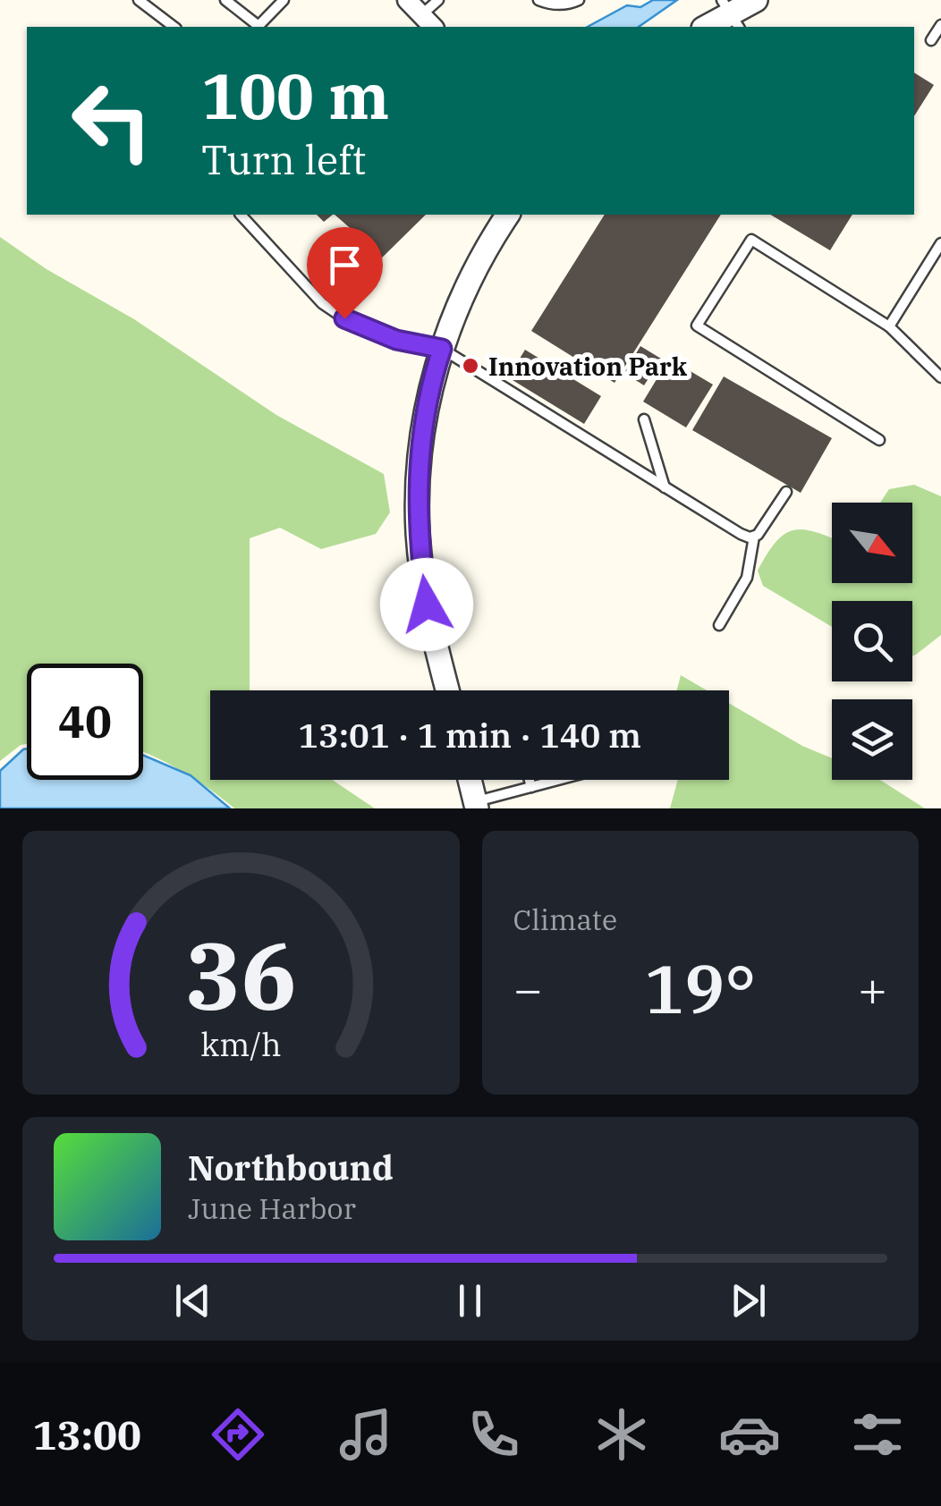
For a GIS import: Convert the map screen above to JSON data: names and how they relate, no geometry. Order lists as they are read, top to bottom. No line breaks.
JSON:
{"places":["Innovation Park"],"north":"bottom right","page":{"turn":["100 m","Turn left"],"limit":"40","trip":"13:01 · 1 min · 140 m","tile":"Climate","heat":["−","19°","+"],"song":["Northbound","June Harbor"],"tabs":"13:00","gauge":["36","km/h"]}}
